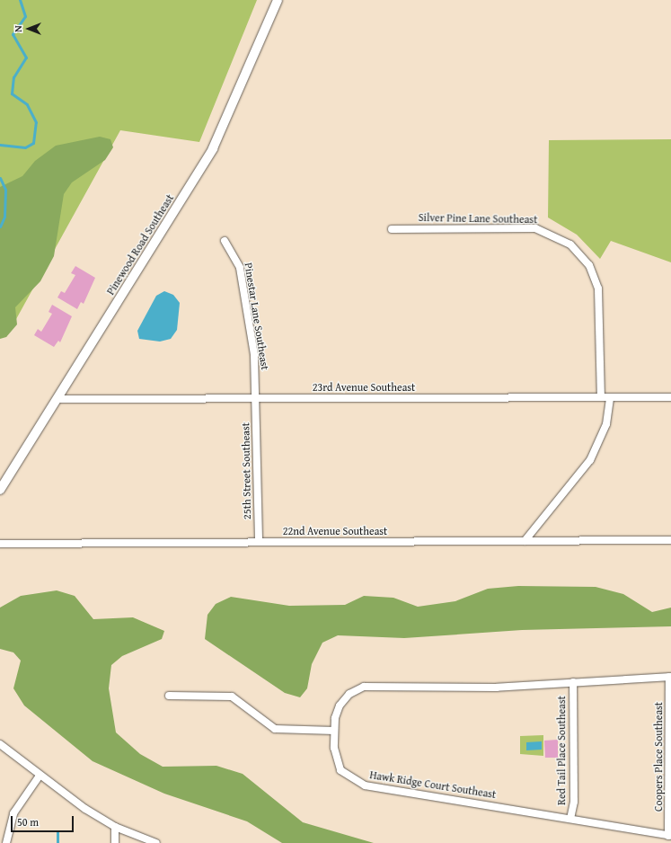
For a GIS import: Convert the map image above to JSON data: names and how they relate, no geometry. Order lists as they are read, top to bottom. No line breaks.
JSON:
{"streets":{"street":["Silver Pine Lane Southeast","Pinewood Road Southeast","Pinestar Lane Southeast","23rd Avenue Southeast","25th Street Southeast","22nd Avenue Southeast","Red Tail Place Southeast","Coopers Place Southeast","Hawk Ridge Court Southeast"]},"crossings":[["Silver Pine Lane Southeast","23rd Avenue Southeast"],["Pinewood Road Southeast","23rd Avenue Southeast"],["Pinestar Lane Southeast","23rd Avenue Southeast"],["Pinestar Lane Southeast","25th Street Southeast"],["23rd Avenue Southeast","25th Street Southeast"],["25th Street Southeast","22nd Avenue Southeast"],["Red Tail Place Southeast","Hawk Ridge Court Southeast"],["Coopers Place Southeast","Hawk Ridge Court Southeast"]],"scale_bar":"50 m","north":"left"}
